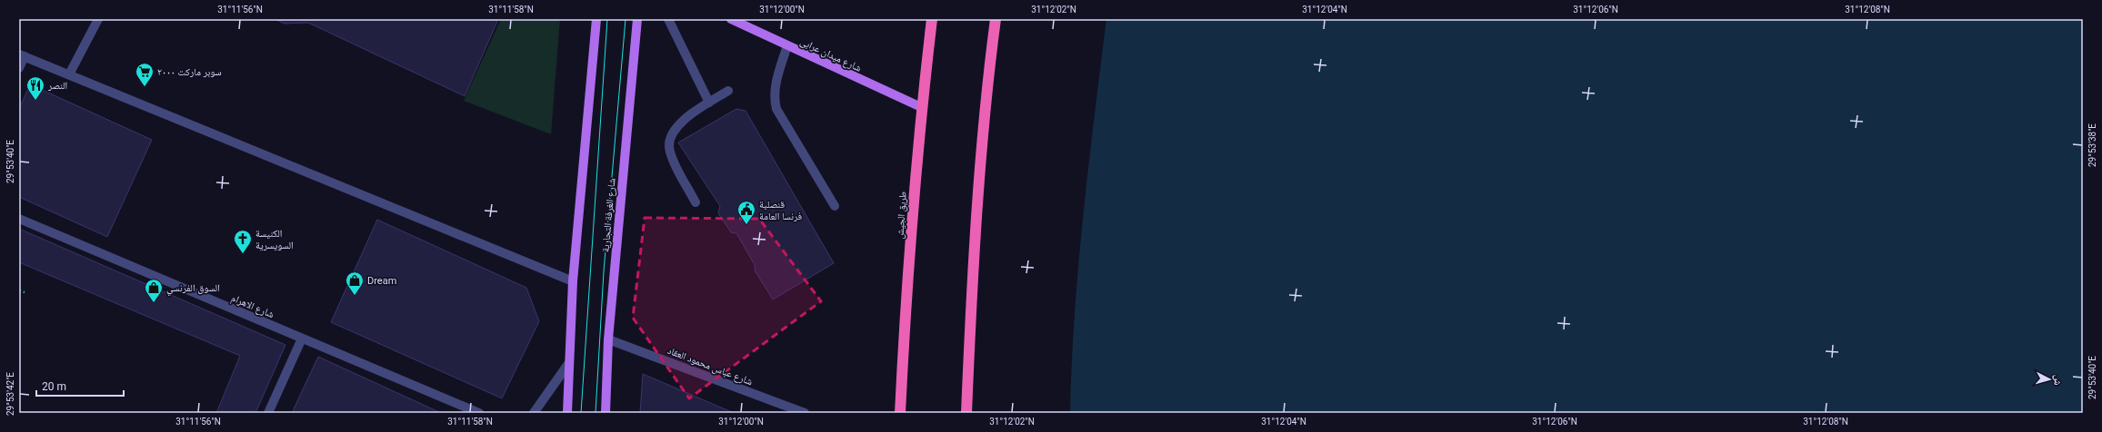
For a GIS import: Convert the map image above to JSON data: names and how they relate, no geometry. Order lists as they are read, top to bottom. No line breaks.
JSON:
{"streets":{"highway":["طريق الجيش"],"main road":["شارع ميدان عرابى","شارع الغرفة التجارية"],"street":["شارع الاهرام","شارع عباس محمود العقاد"]},"crossings":[["شارع ميدان عرابى","طريق الجيش"],["شارع الغرفة التجارية","شارع عباس محمود العقاد"]],"places":{"supermarket":["سوبر ماركت ٢٠٠٠"],"restaurant":["النصر"],"public building":["قنصلية فرنسا العامة"],"church":["الكنيسة السويسرية"],"shop":["Dream","السوق الفرنسي"]},"scale_bar":"20 m","north":"right","coordinates":["31°11'56\"N","31°11'58\"N","31°12'00\"N","31°12'02\"N","31°12'04\"N","31°12'06\"N","31°12'08\"N","29°53'38\"E","29°53'40\"E","29°53'42\"E"]}
